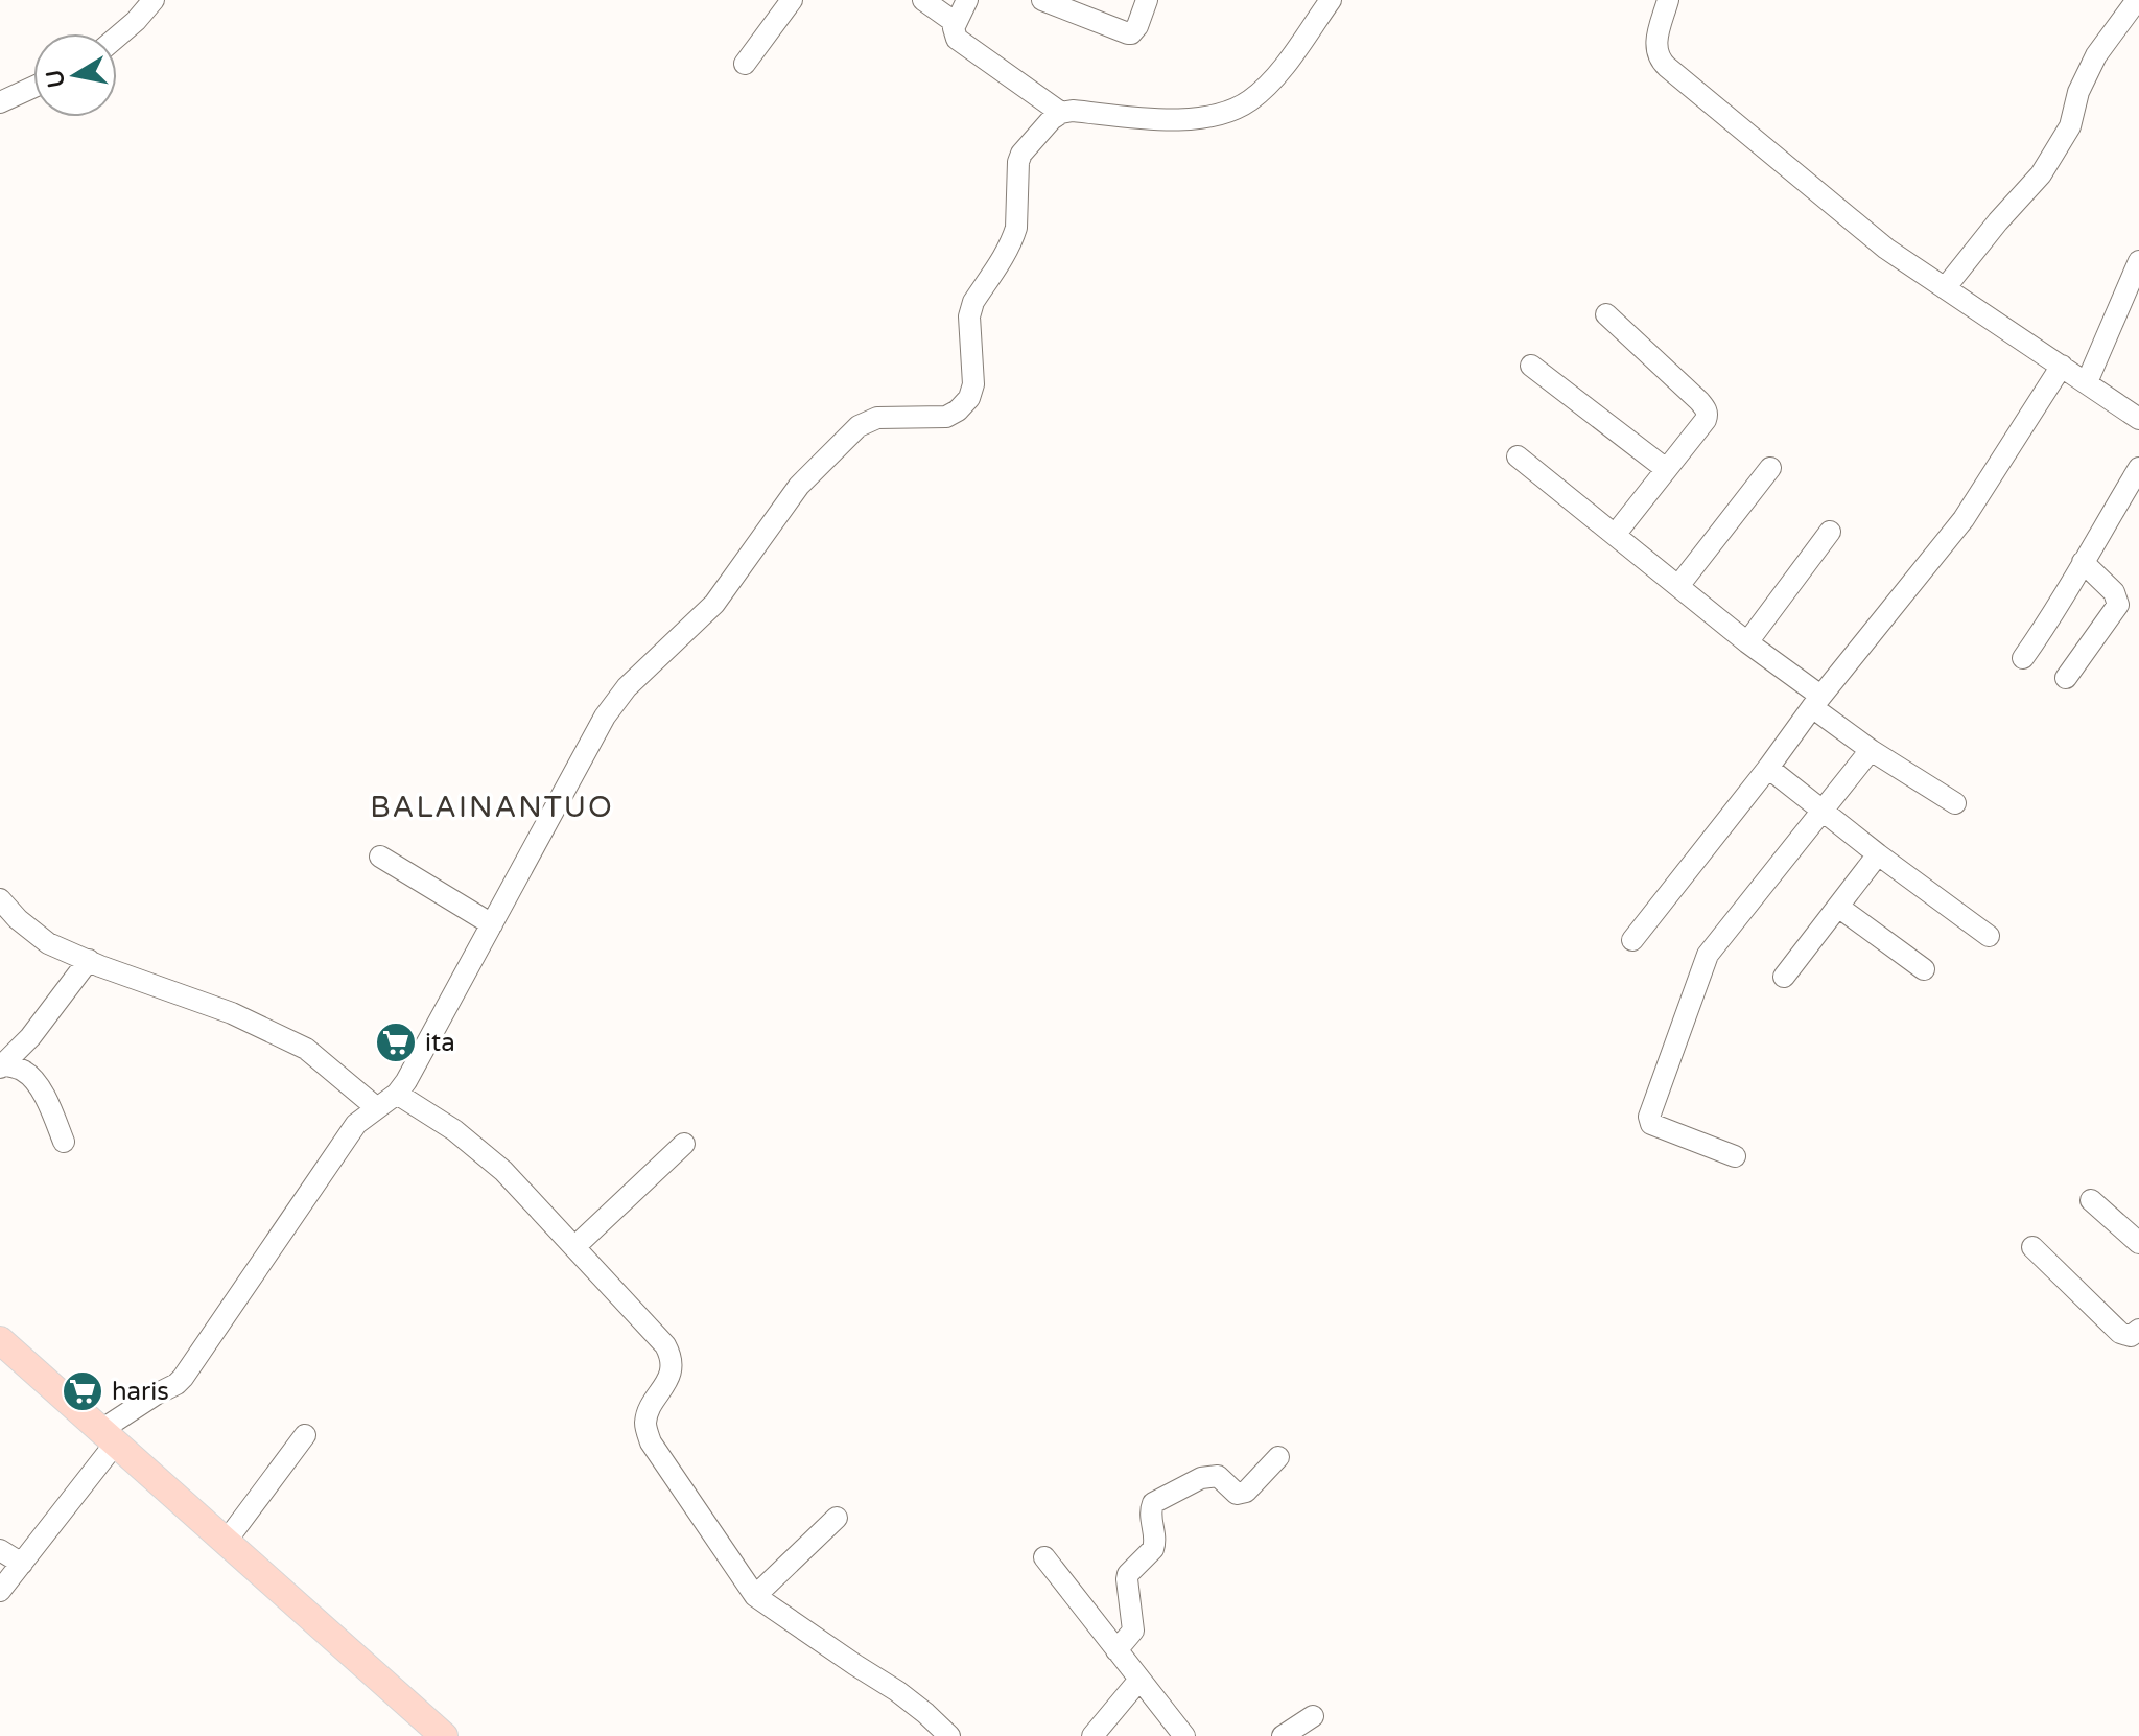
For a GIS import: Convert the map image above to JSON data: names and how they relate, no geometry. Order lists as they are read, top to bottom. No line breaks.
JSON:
{"districts":["BALAINANTUO"],"places":{"supermarket":["ita","haris"]},"north":"left"}
